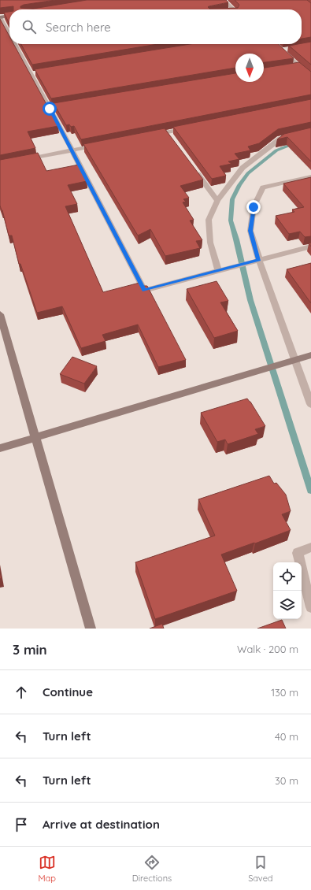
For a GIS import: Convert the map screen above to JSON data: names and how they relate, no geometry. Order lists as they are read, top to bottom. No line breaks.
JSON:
{"north":"bottom","page":{"search":"Search here","heading":["3 min","Walk · 200 m"],"list":[["Continue","130 m"],["Turn left","40 m"],["Turn left","30 m"],"Arrive at destination"],"nav":["Map","Directions","Saved"]}}
